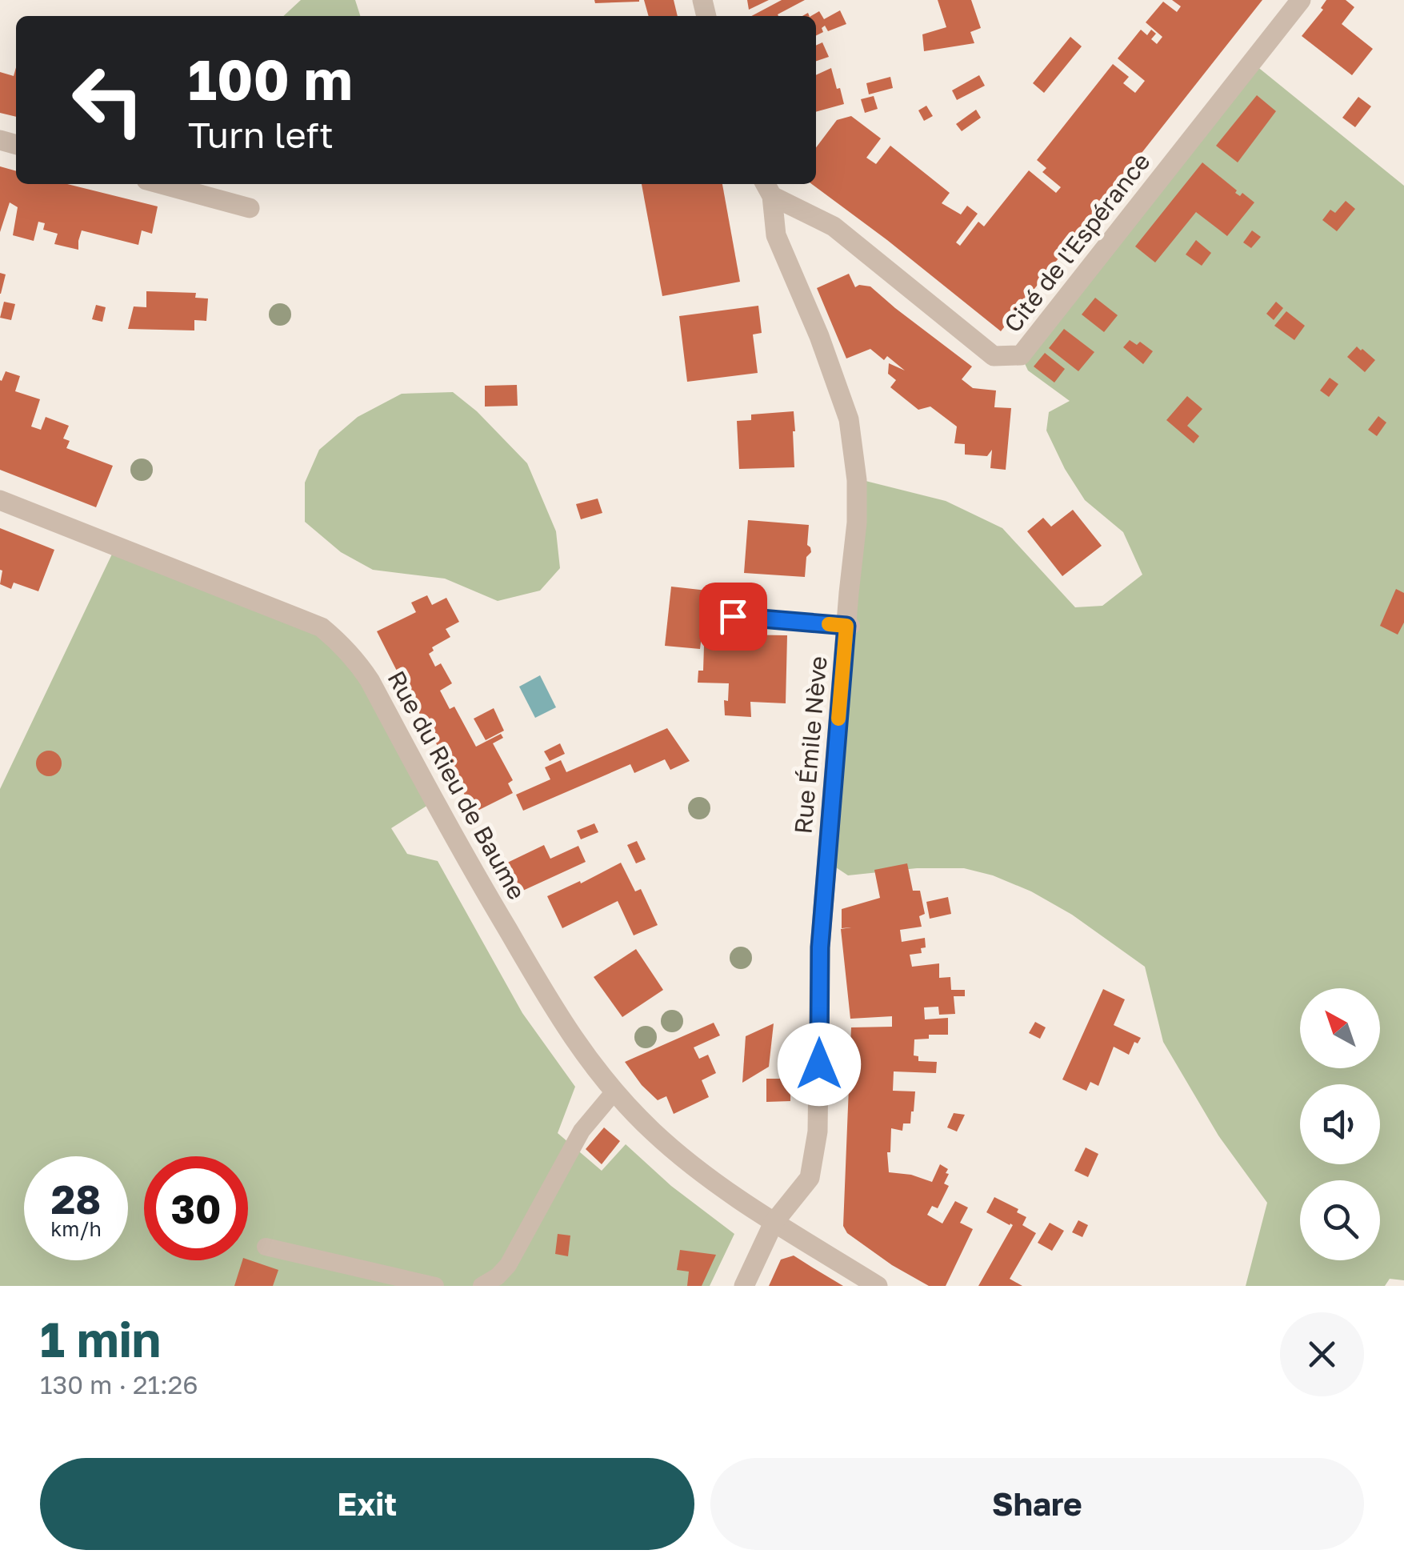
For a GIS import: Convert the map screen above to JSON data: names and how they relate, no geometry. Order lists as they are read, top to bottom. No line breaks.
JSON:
{"streets":{"street":["Cité de l'Espérance","Rue Émile Nève","Rue du Rieu de Baume"]},"crossings":[["Cité de l'Espérance","Rue Émile Nève"],["Rue Émile Nève","Rue du Rieu de Baume"]],"north":"top left","page":{"turn":["100 m","Turn left"],"speed":"28 km/h","limit":"30","heading":["1 min","130 m · 21:26"],"buttons":["Exit","Share"]}}
